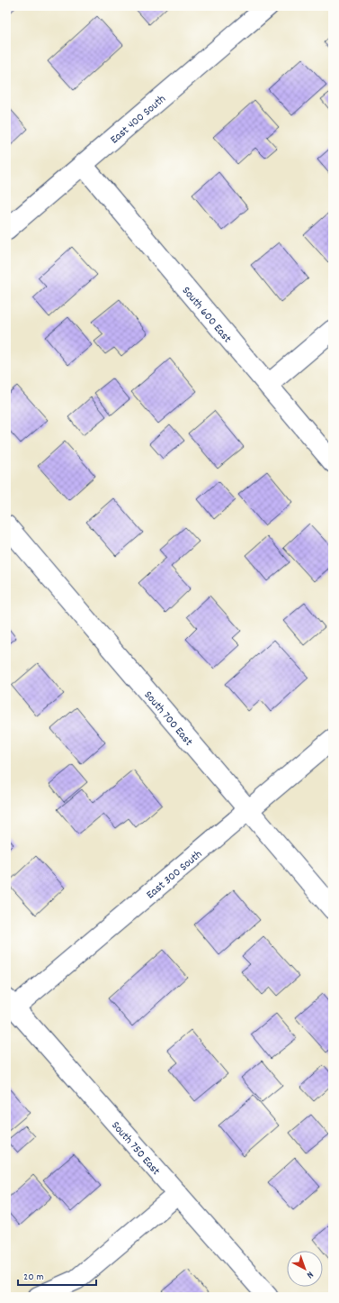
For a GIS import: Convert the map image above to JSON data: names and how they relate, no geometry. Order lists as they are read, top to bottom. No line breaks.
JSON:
{"streets":{"street":["East 400 South","South 600 East","South 700 East","East 300 South","South 750 East"]},"crossings":[["East 400 South","South 600 East"],["South 700 East","East 300 South"],["East 300 South","South 750 East"]],"scale_bar":"20 m","north":"bottom right"}
